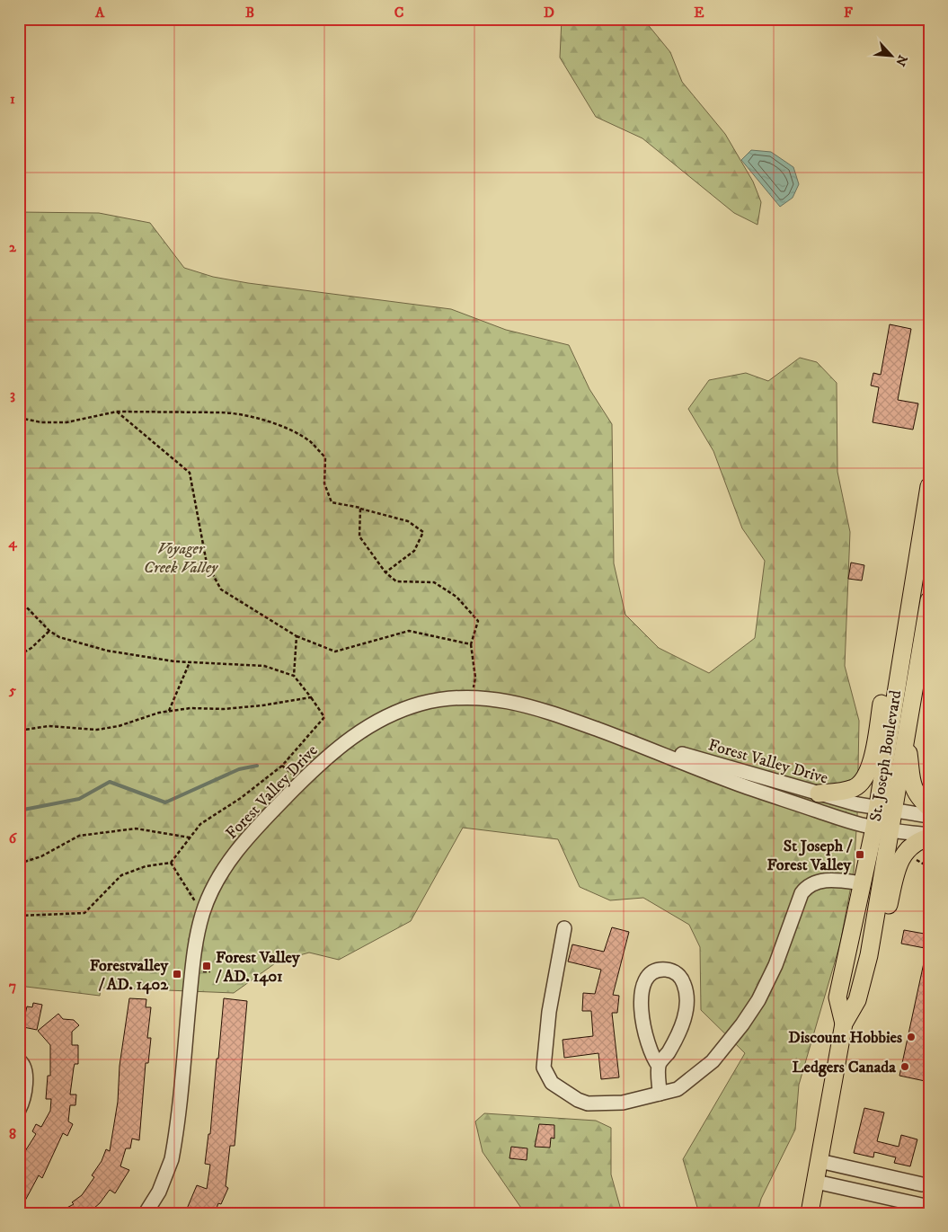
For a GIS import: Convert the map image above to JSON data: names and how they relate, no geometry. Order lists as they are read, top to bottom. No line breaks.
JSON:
{"streets":{"main road":["St. Joseph Boulevard"],"street":["Forest Valley Drive"]},"crossings":[["St. Joseph Boulevard","Forest Valley Drive"]],"parks":["Voyager Creek Valley"],"places":{"transit":["St Joseph / Forest Valley","Forest Valley / AD. 1401","Forestvalley / AD. 1402"],"other":["Discount Hobbies","Ledgers Canada"]},"north":"bottom right","grid":{"columns":["A","B","C","D","E","F"],"rows":["1","2","3","4","5","6","7","8"]}}
